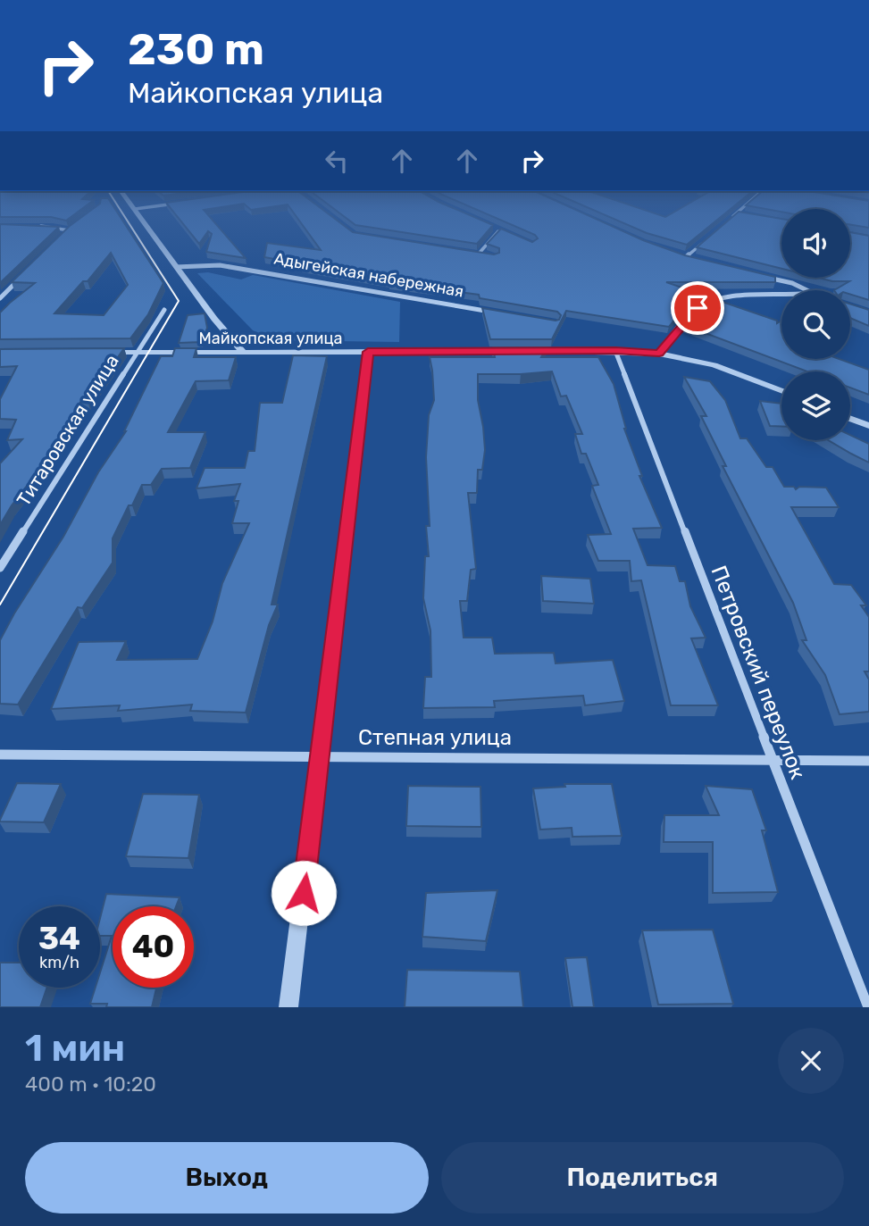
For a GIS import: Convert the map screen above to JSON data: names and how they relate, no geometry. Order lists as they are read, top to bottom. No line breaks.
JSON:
{"streets":{"street":["Адыгейская набережная","Майкопская улица","Титаровская улица","Петровский переулок","Степная улица"]},"crossings":[["Майкопская улица","Титаровская улица"],["Майкопская улица","Петровский переулок"],["Петровский переулок","Степная улица"]],"page":{"turn":["230 m","Майкопская улица"],"speed":"34 km/h","limit":"40","heading":["1 мин","400 m · 10:20"],"buttons":["Выход","Поделиться"]}}
